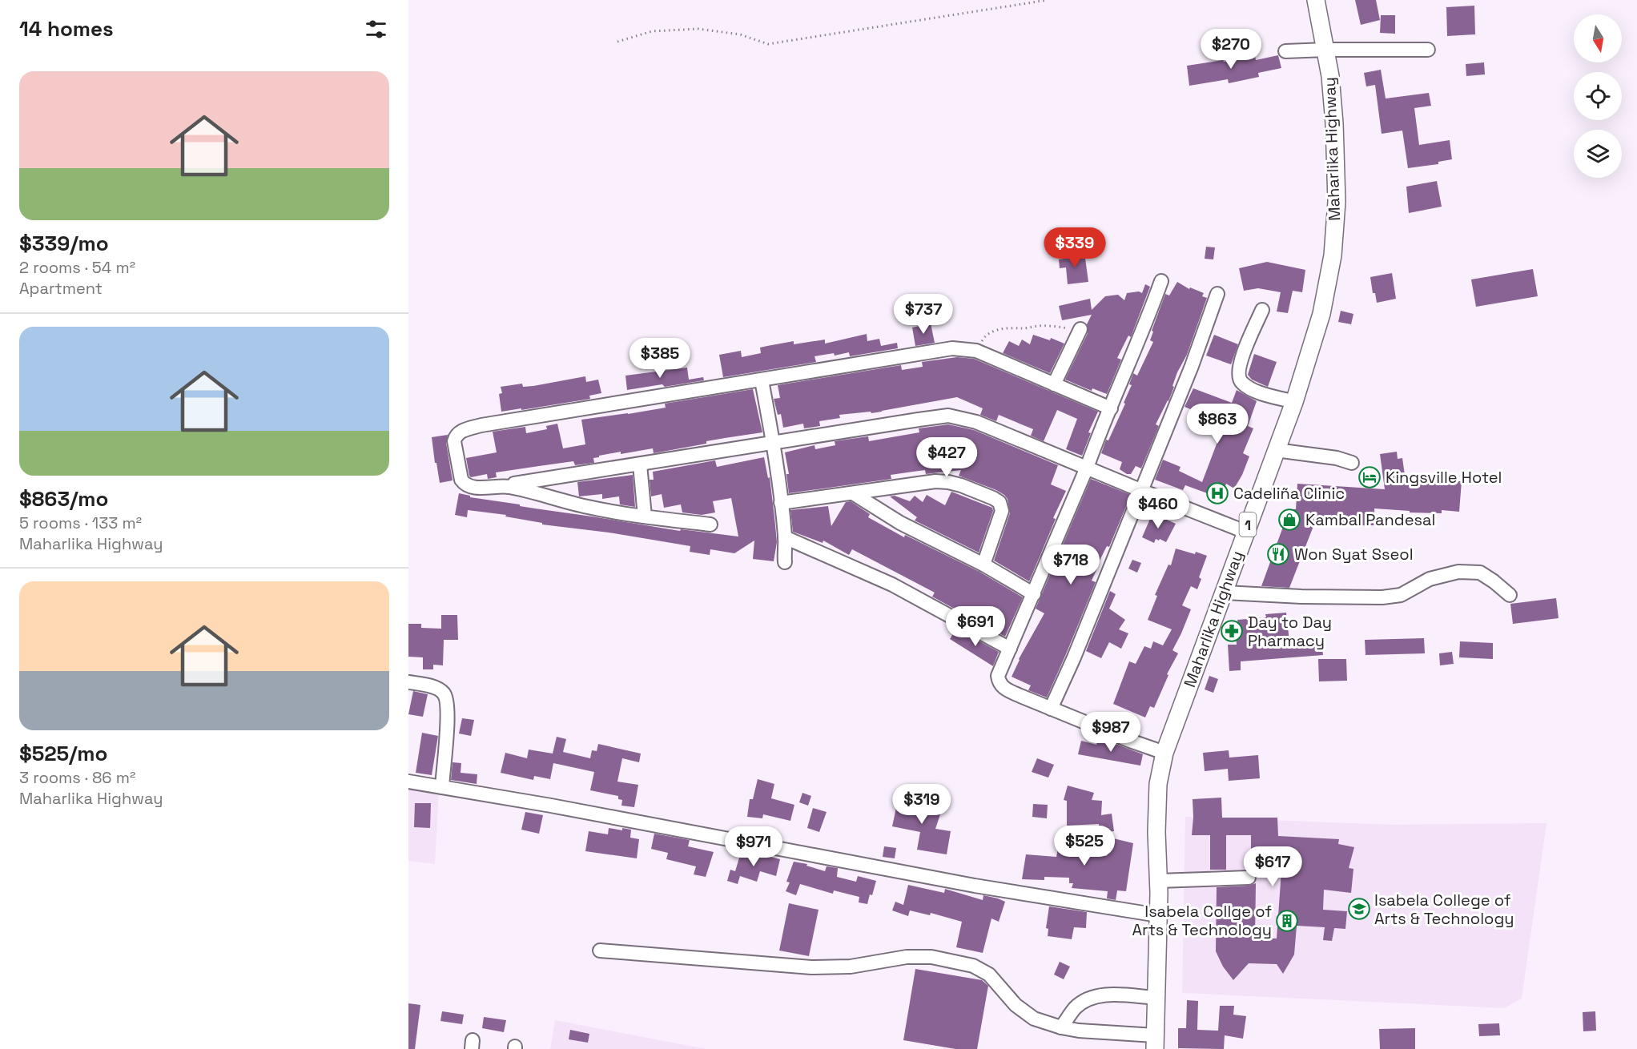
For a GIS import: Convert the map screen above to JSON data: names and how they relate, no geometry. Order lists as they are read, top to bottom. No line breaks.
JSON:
{"streets":{"main road":["Maharlika Highway","1"]},"places":{"hotel":["Kingsville Hotel"],"hospital":["Cadeliña Clinic"],"shop":["Kambal Pandesal"],"restaurant":["Won Syat Sseol"],"pharmacy":["Day to Day Pharmacy"],"school or university":["Isabela College of Arts & Technology"],"building":["Isabela Collge of Arts & Technology"]},"north":"bottom","page":{"heading":"14 homes","price":["$270","$339","$737","$385","$863","$427","$460","$718","$691","$987","$319","$525","$971","$617"],"list":[{"name":"$339/mo","note":"2 rooms · 54 m² · Apartment"},{"name":"$863/mo","note":"5 rooms · 133 m² · Maharlika Highway"},{"name":"$525/mo","note":"3 rooms · 86 m² · Maharlika Highway"}]}}
